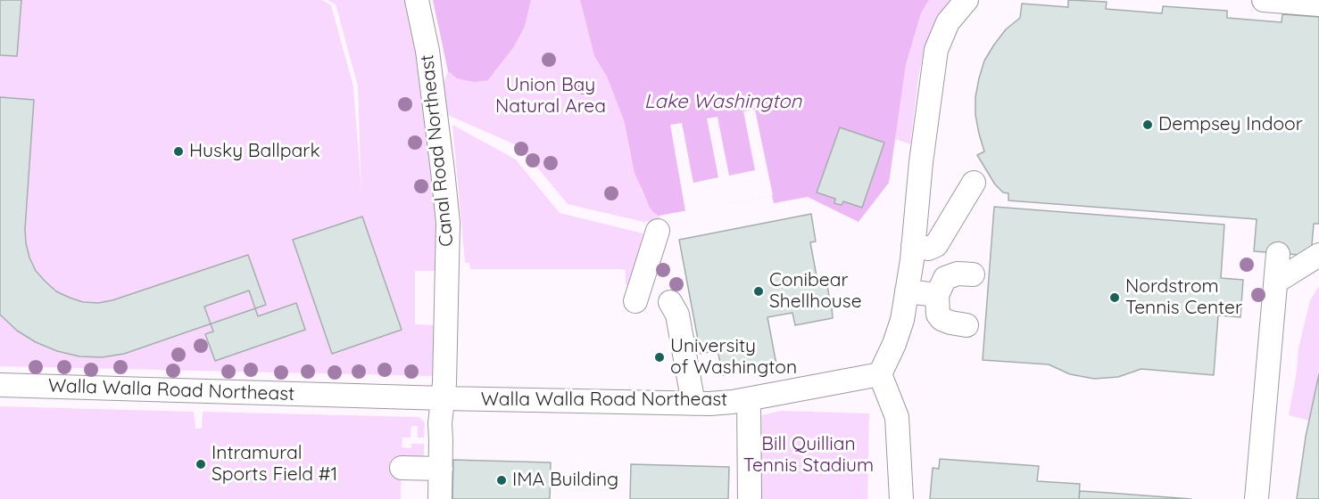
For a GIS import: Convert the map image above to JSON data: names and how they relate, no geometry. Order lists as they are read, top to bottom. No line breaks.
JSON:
{"streets":{"street":["Canal Road Northeast","Walla Walla Road Northeast"]},"crossings":[["Canal Road Northeast","Walla Walla Road Northeast"]],"water":["Lake Washington"],"parks":["Union Bay Natural Area","Bill Quillian Tennis Stadium"],"places":["Dempsey Indoor","Husky Ballpark","Conibear Shellhouse","Nordstrom Tennis Center","University of Washington","Intramural Sports Field #1","IMA Building"]}
